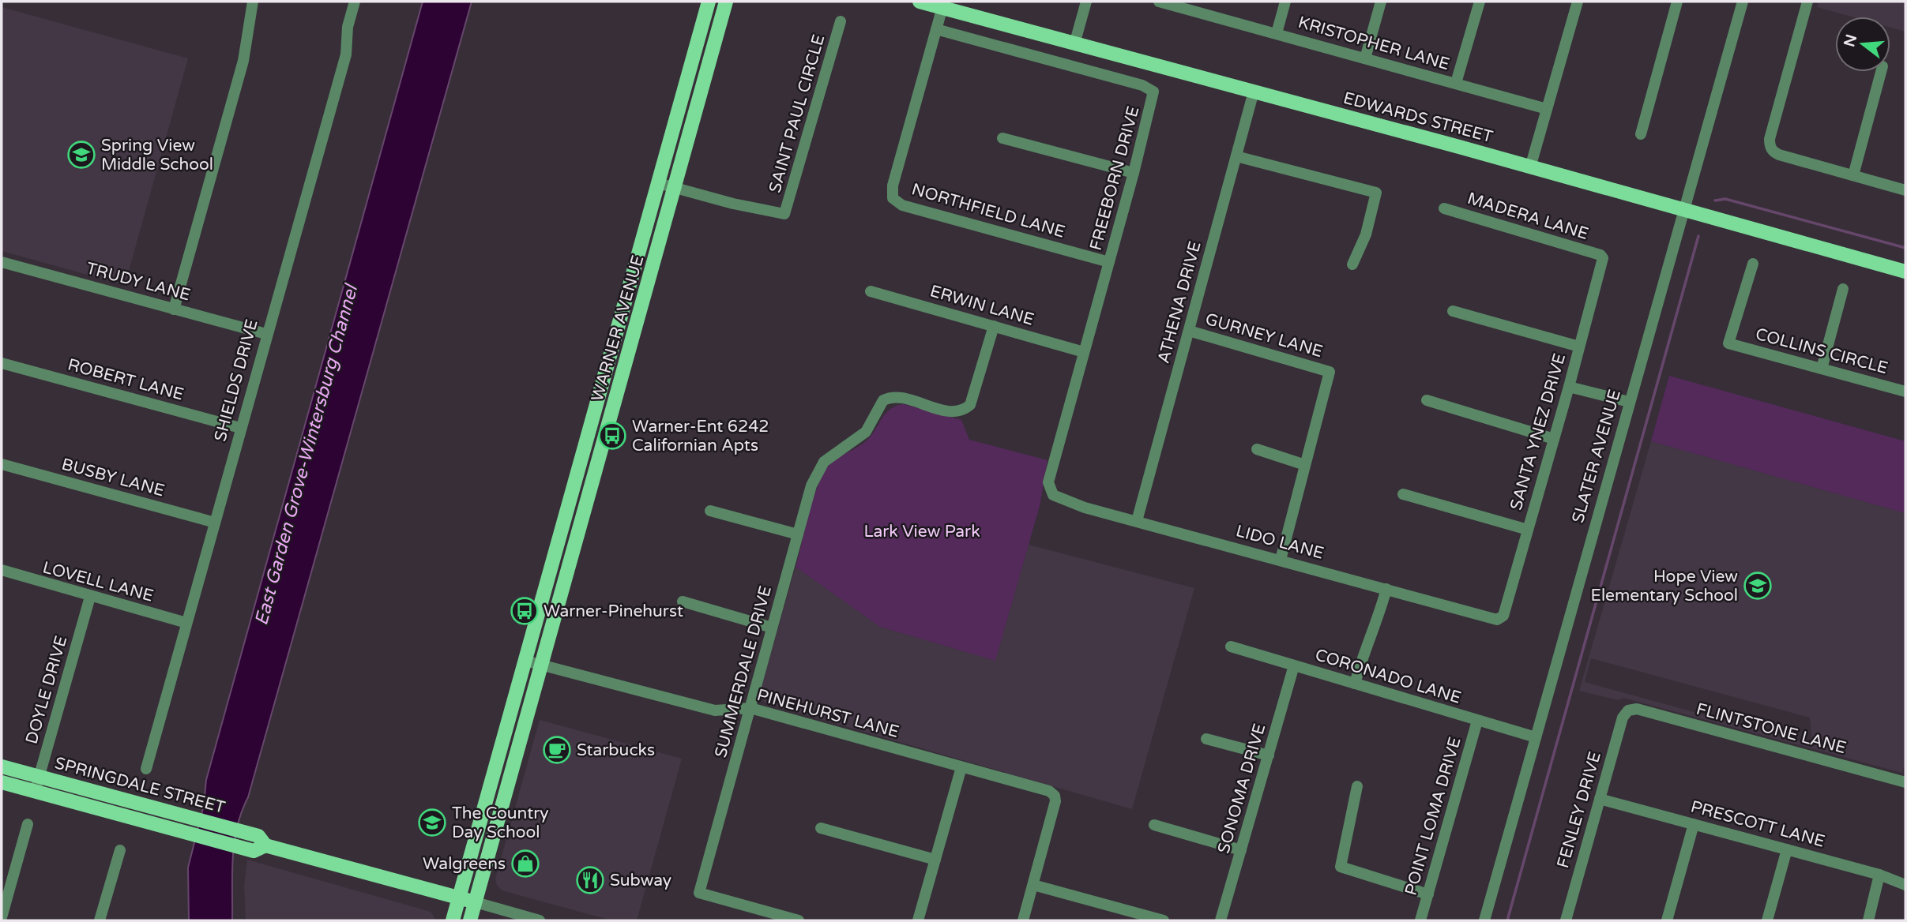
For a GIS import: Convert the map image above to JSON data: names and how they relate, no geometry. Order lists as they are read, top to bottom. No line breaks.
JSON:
{"streets":{"main road":["EDWARDS STREET","WARNER AVENUE","SPRINGDALE STREET"],"street":["KRISTOPHER LANE","SAINT PAUL CIRCLE","FREEBORN DRIVE","NORTHFIELD LANE","MADERA LANE","TRUDY LANE","ATHENA DRIVE","ERWIN LANE","GURNEY LANE","COLLINS CIRCLE","ROBERT LANE","SHIELDS DRIVE","SANTA YNEZ DRIVE","SLATER AVENUE","BUSBY LANE","LIDO LANE","LOVELL LANE","SUMMERDALE DRIVE","CORONADO LANE","DOYLE DRIVE","PINEHURST LANE","FLINTSTONE LANE","SONOMA DRIVE","FENLEY DRIVE","POINT LOMA DRIVE","PRESCOTT LANE"]},"crossings":[["SAINT PAUL CIRCLE","WARNER AVENUE"],["EDWARDS STREET","ATHENA DRIVE"],["EDWARDS STREET","SLATER AVENUE"],["FREEBORN DRIVE","NORTHFIELD LANE"],["FREEBORN DRIVE","ERWIN LANE"],["FREEBORN DRIVE","LIDO LANE"],["MADERA LANE","SANTA YNEZ DRIVE"],["TRUDY LANE","SHIELDS DRIVE"],["ATHENA DRIVE","GURNEY LANE"],["ATHENA DRIVE","LIDO LANE"],["ERWIN LANE","SUMMERDALE DRIVE"],["WARNER AVENUE","PINEHURST LANE"],["WARNER AVENUE","SPRINGDALE STREET"],["ROBERT LANE","SHIELDS DRIVE"],["SHIELDS DRIVE","BUSBY LANE"],["SHIELDS DRIVE","LOVELL LANE"],["SANTA YNEZ DRIVE","LIDO LANE"],["SLATER AVENUE","CORONADO LANE"],["LOVELL LANE","DOYLE DRIVE"],["SUMMERDALE DRIVE","PINEHURST LANE"],["CORONADO LANE","SONOMA DRIVE"],["CORONADO LANE","POINT LOMA DRIVE"],["DOYLE DRIVE","SPRINGDALE STREET"],["FLINTSTONE LANE","FENLEY DRIVE"],["FENLEY DRIVE","PRESCOTT LANE"]],"water":["East Garden Grove-Wintersburg Channel"],"parks":["Lark View Park"],"places":{"school or university":["Spring View Middle School","Hope View Elementary School","The Country Day School"],"bus stop":["Warner-Ent 6242 Californian Apts","Warner-Pinehurst"],"cafe":["Starbucks"],"shop":["Walgreens"],"restaurant":["Subway"]},"north":"left"}
